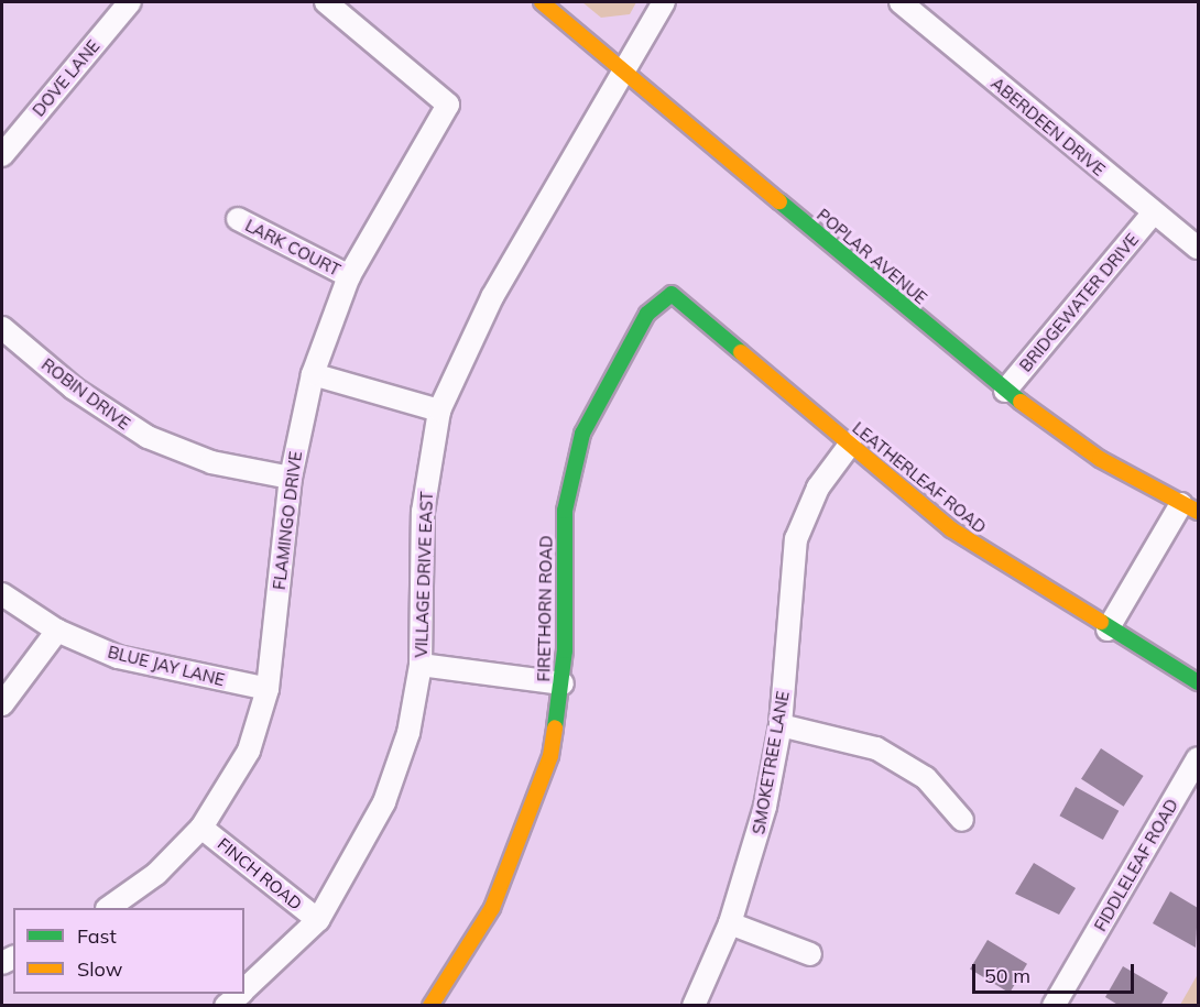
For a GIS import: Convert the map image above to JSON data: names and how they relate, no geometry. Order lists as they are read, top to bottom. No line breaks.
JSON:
{"streets":{"street":["DOVE LANE","ABERDEEN DRIVE","LARK COURT","POPLAR AVENUE","BRIDGEWATER DRIVE","ROBIN DRIVE","LEATHERLEAF ROAD","FLAMINGO DRIVE","VILLAGE DRIVE EAST","FIRETHORN ROAD","BLUE JAY LANE","SMOKETREE LANE","FIDDLELEAF ROAD","FINCH ROAD"]},"crossings":[["ABERDEEN DRIVE","BRIDGEWATER DRIVE"],["LARK COURT","FLAMINGO DRIVE"],["POPLAR AVENUE","BRIDGEWATER DRIVE"],["POPLAR AVENUE","VILLAGE DRIVE EAST"],["ROBIN DRIVE","FLAMINGO DRIVE"],["LEATHERLEAF ROAD","FIRETHORN ROAD"],["LEATHERLEAF ROAD","SMOKETREE LANE"],["FLAMINGO DRIVE","BLUE JAY LANE"],["FLAMINGO DRIVE","FINCH ROAD"],["VILLAGE DRIVE EAST","FINCH ROAD"]],"legend":["Fast","Slow"],"scale_bar":"50 m"}
